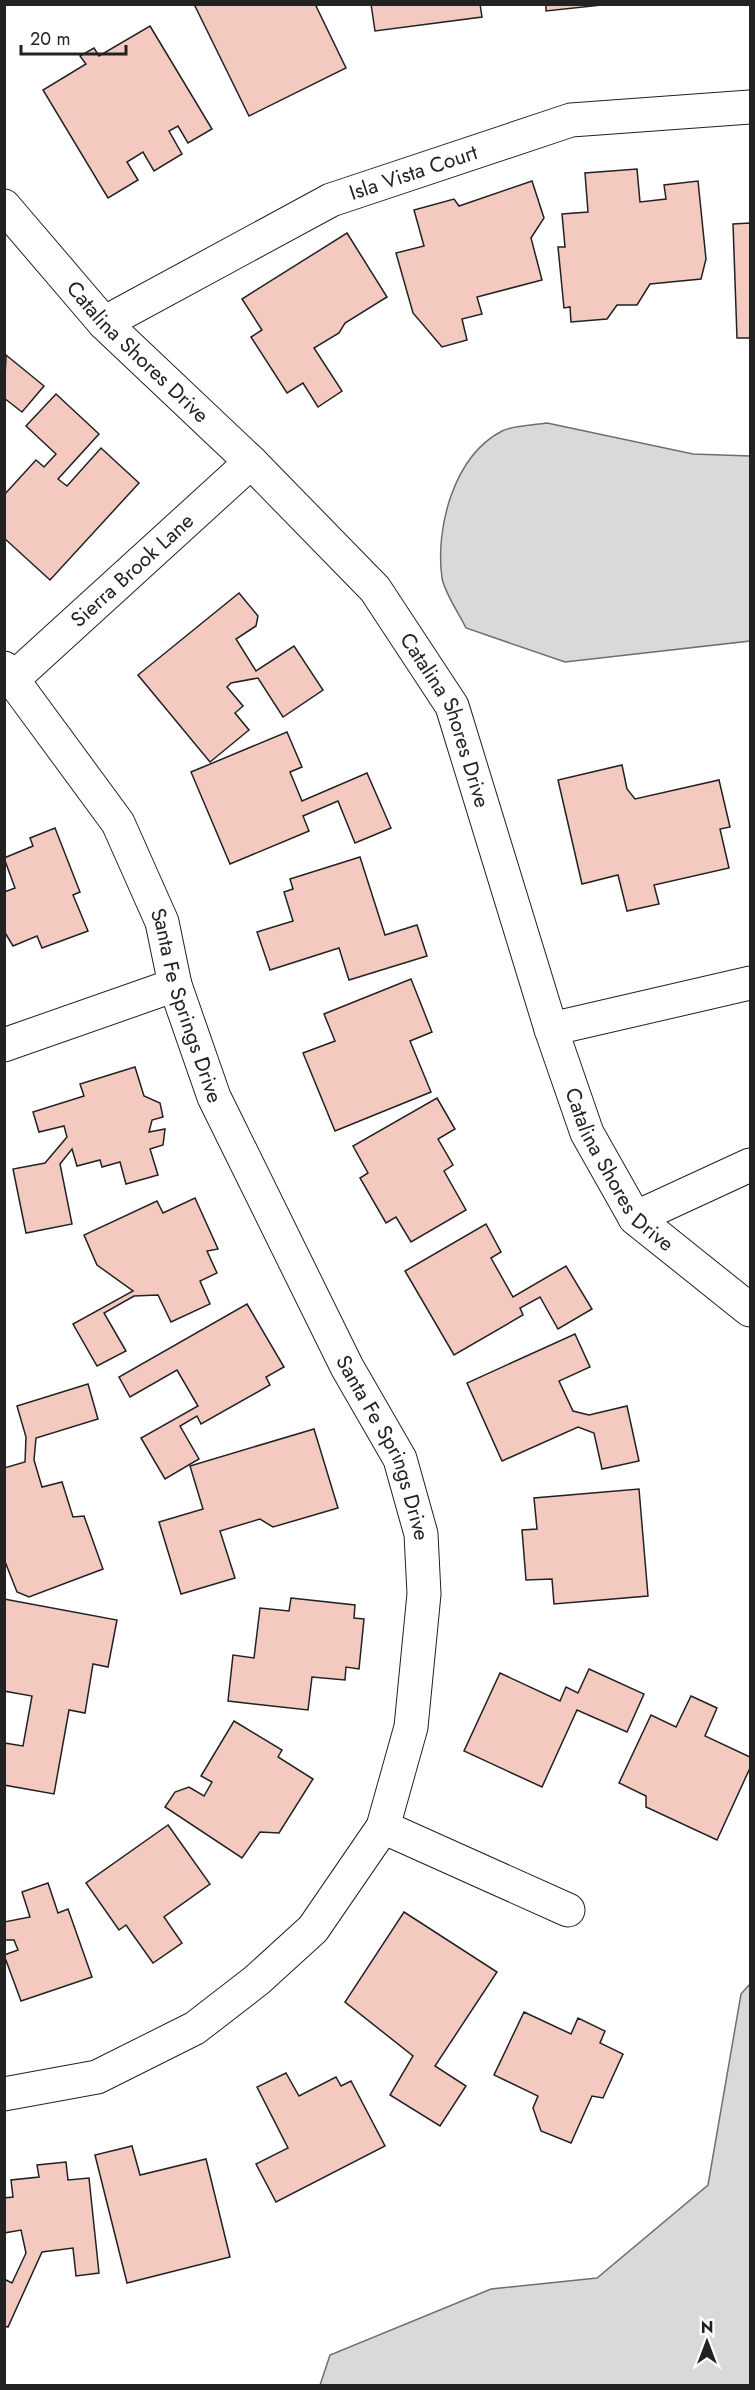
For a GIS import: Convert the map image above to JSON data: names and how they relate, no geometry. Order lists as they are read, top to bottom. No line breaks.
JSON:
{"streets":{"street":["Isla Vista Court","Catalina Shores Drive","Sierra Brook Lane","Santa Fe Springs Drive"]},"crossings":[["Isla Vista Court","Catalina Shores Drive"],["Catalina Shores Drive","Sierra Brook Lane"],["Sierra Brook Lane","Santa Fe Springs Drive"]],"scale_bar":"20 m","north":"top"}
